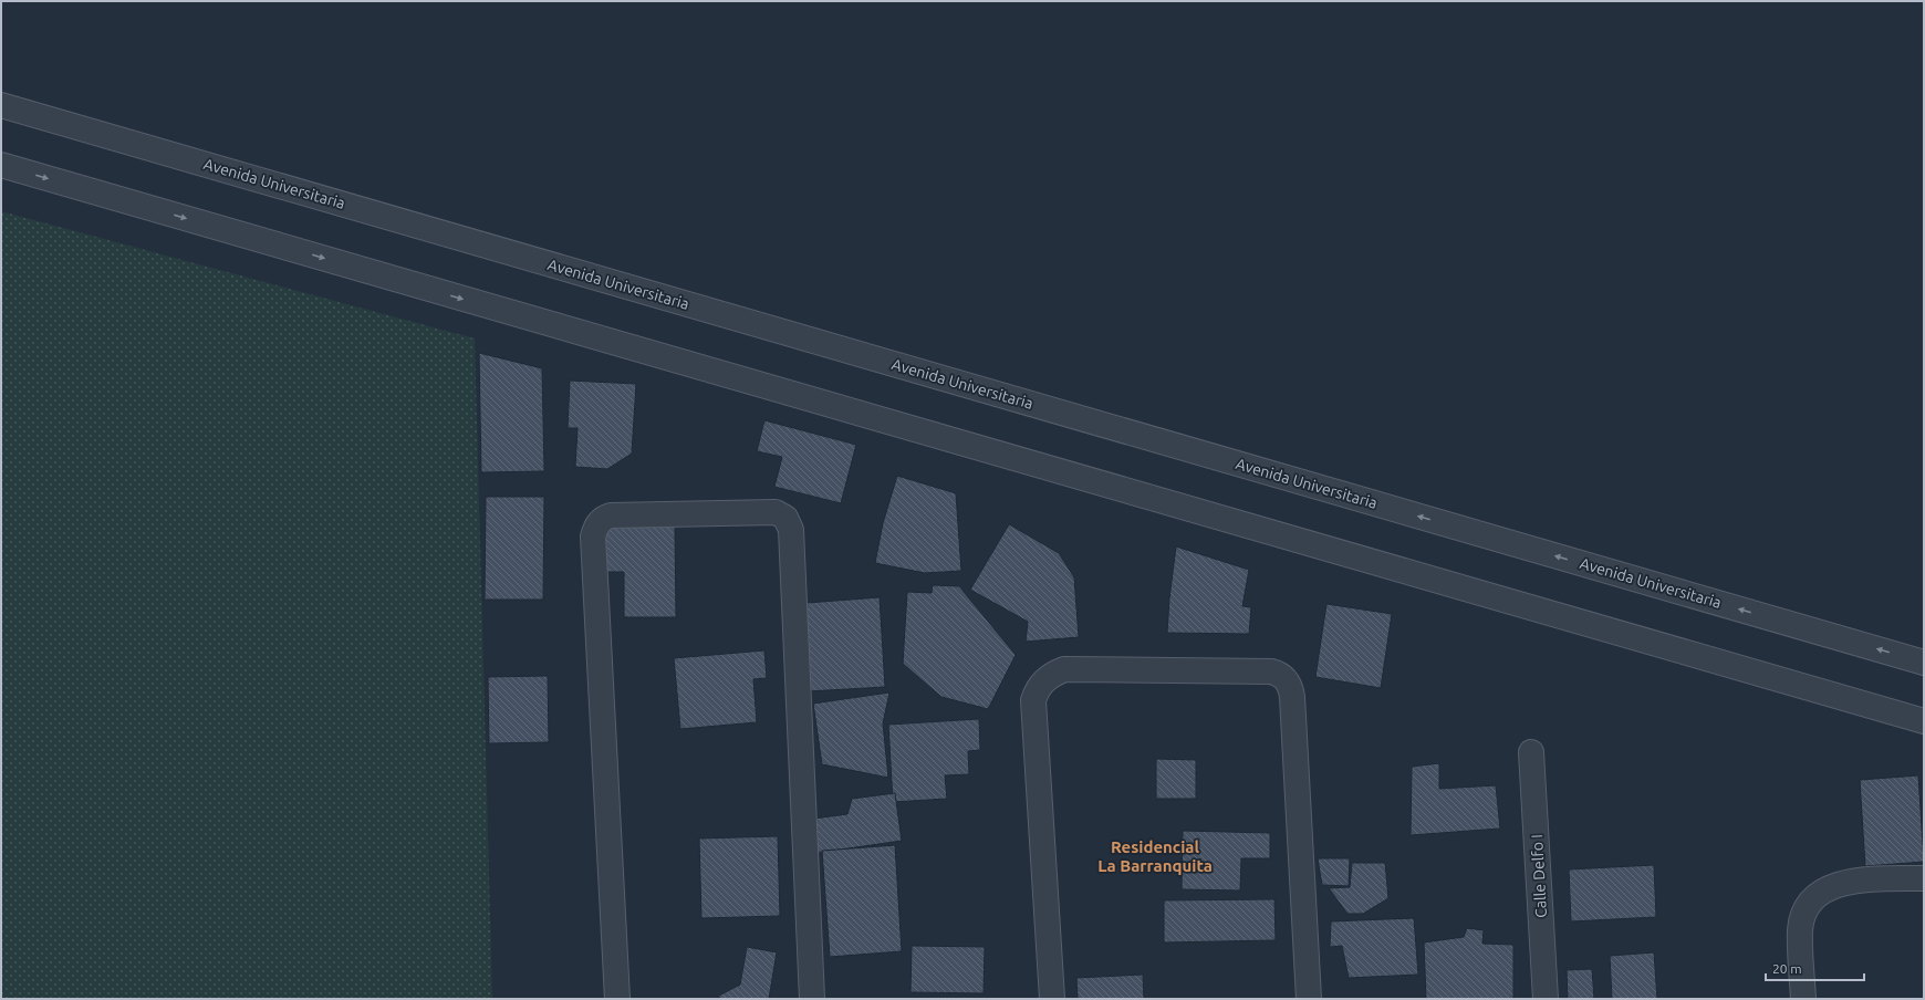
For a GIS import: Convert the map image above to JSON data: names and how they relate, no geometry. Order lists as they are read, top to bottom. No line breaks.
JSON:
{"streets":{"street":["Avenida Universitaria","Calle Delfo I"]},"districts":["Residencial La Barranquita"],"scale_bar":"20 m"}
